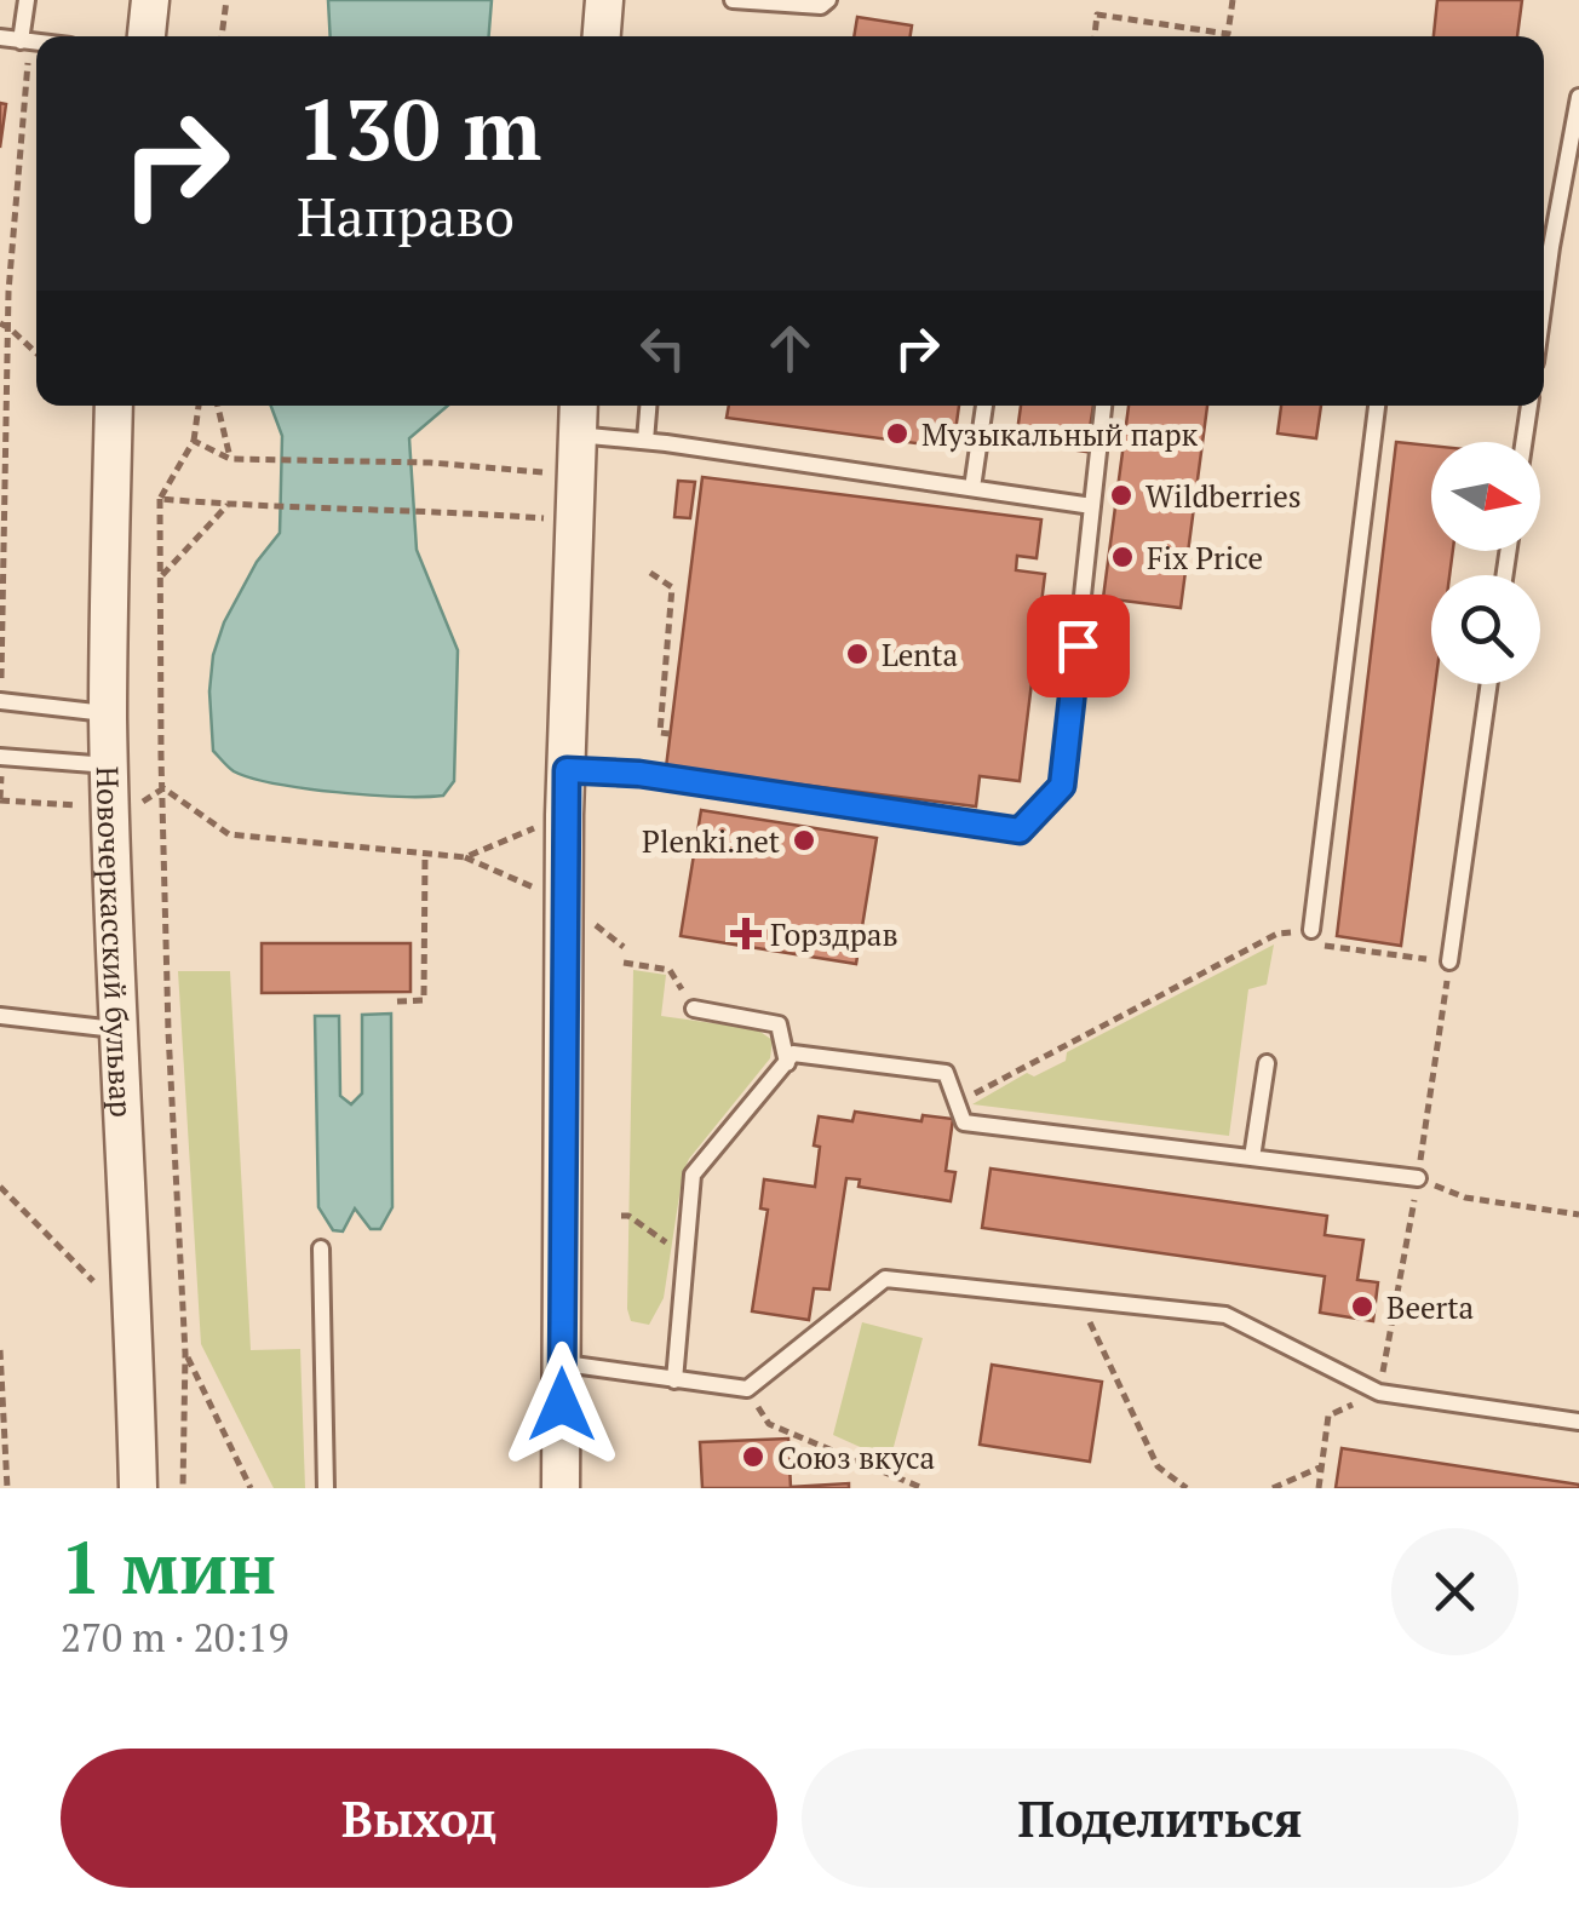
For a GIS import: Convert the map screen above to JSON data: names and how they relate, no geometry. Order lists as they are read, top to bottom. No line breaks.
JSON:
{"streets":{"street":["Новочеркасский бульвар"]},"places":{"other":["Музыкальный парк","Wildberries","Fix Price","Lenta","Plenki.net","Beerta","Союз вкуса"],"health":["Горздрав"]},"north":"right","page":{"turn":["130 m","Направо"],"heading":["1 мин","270 m · 20:19"],"buttons":["Выход","Поделиться"]}}
